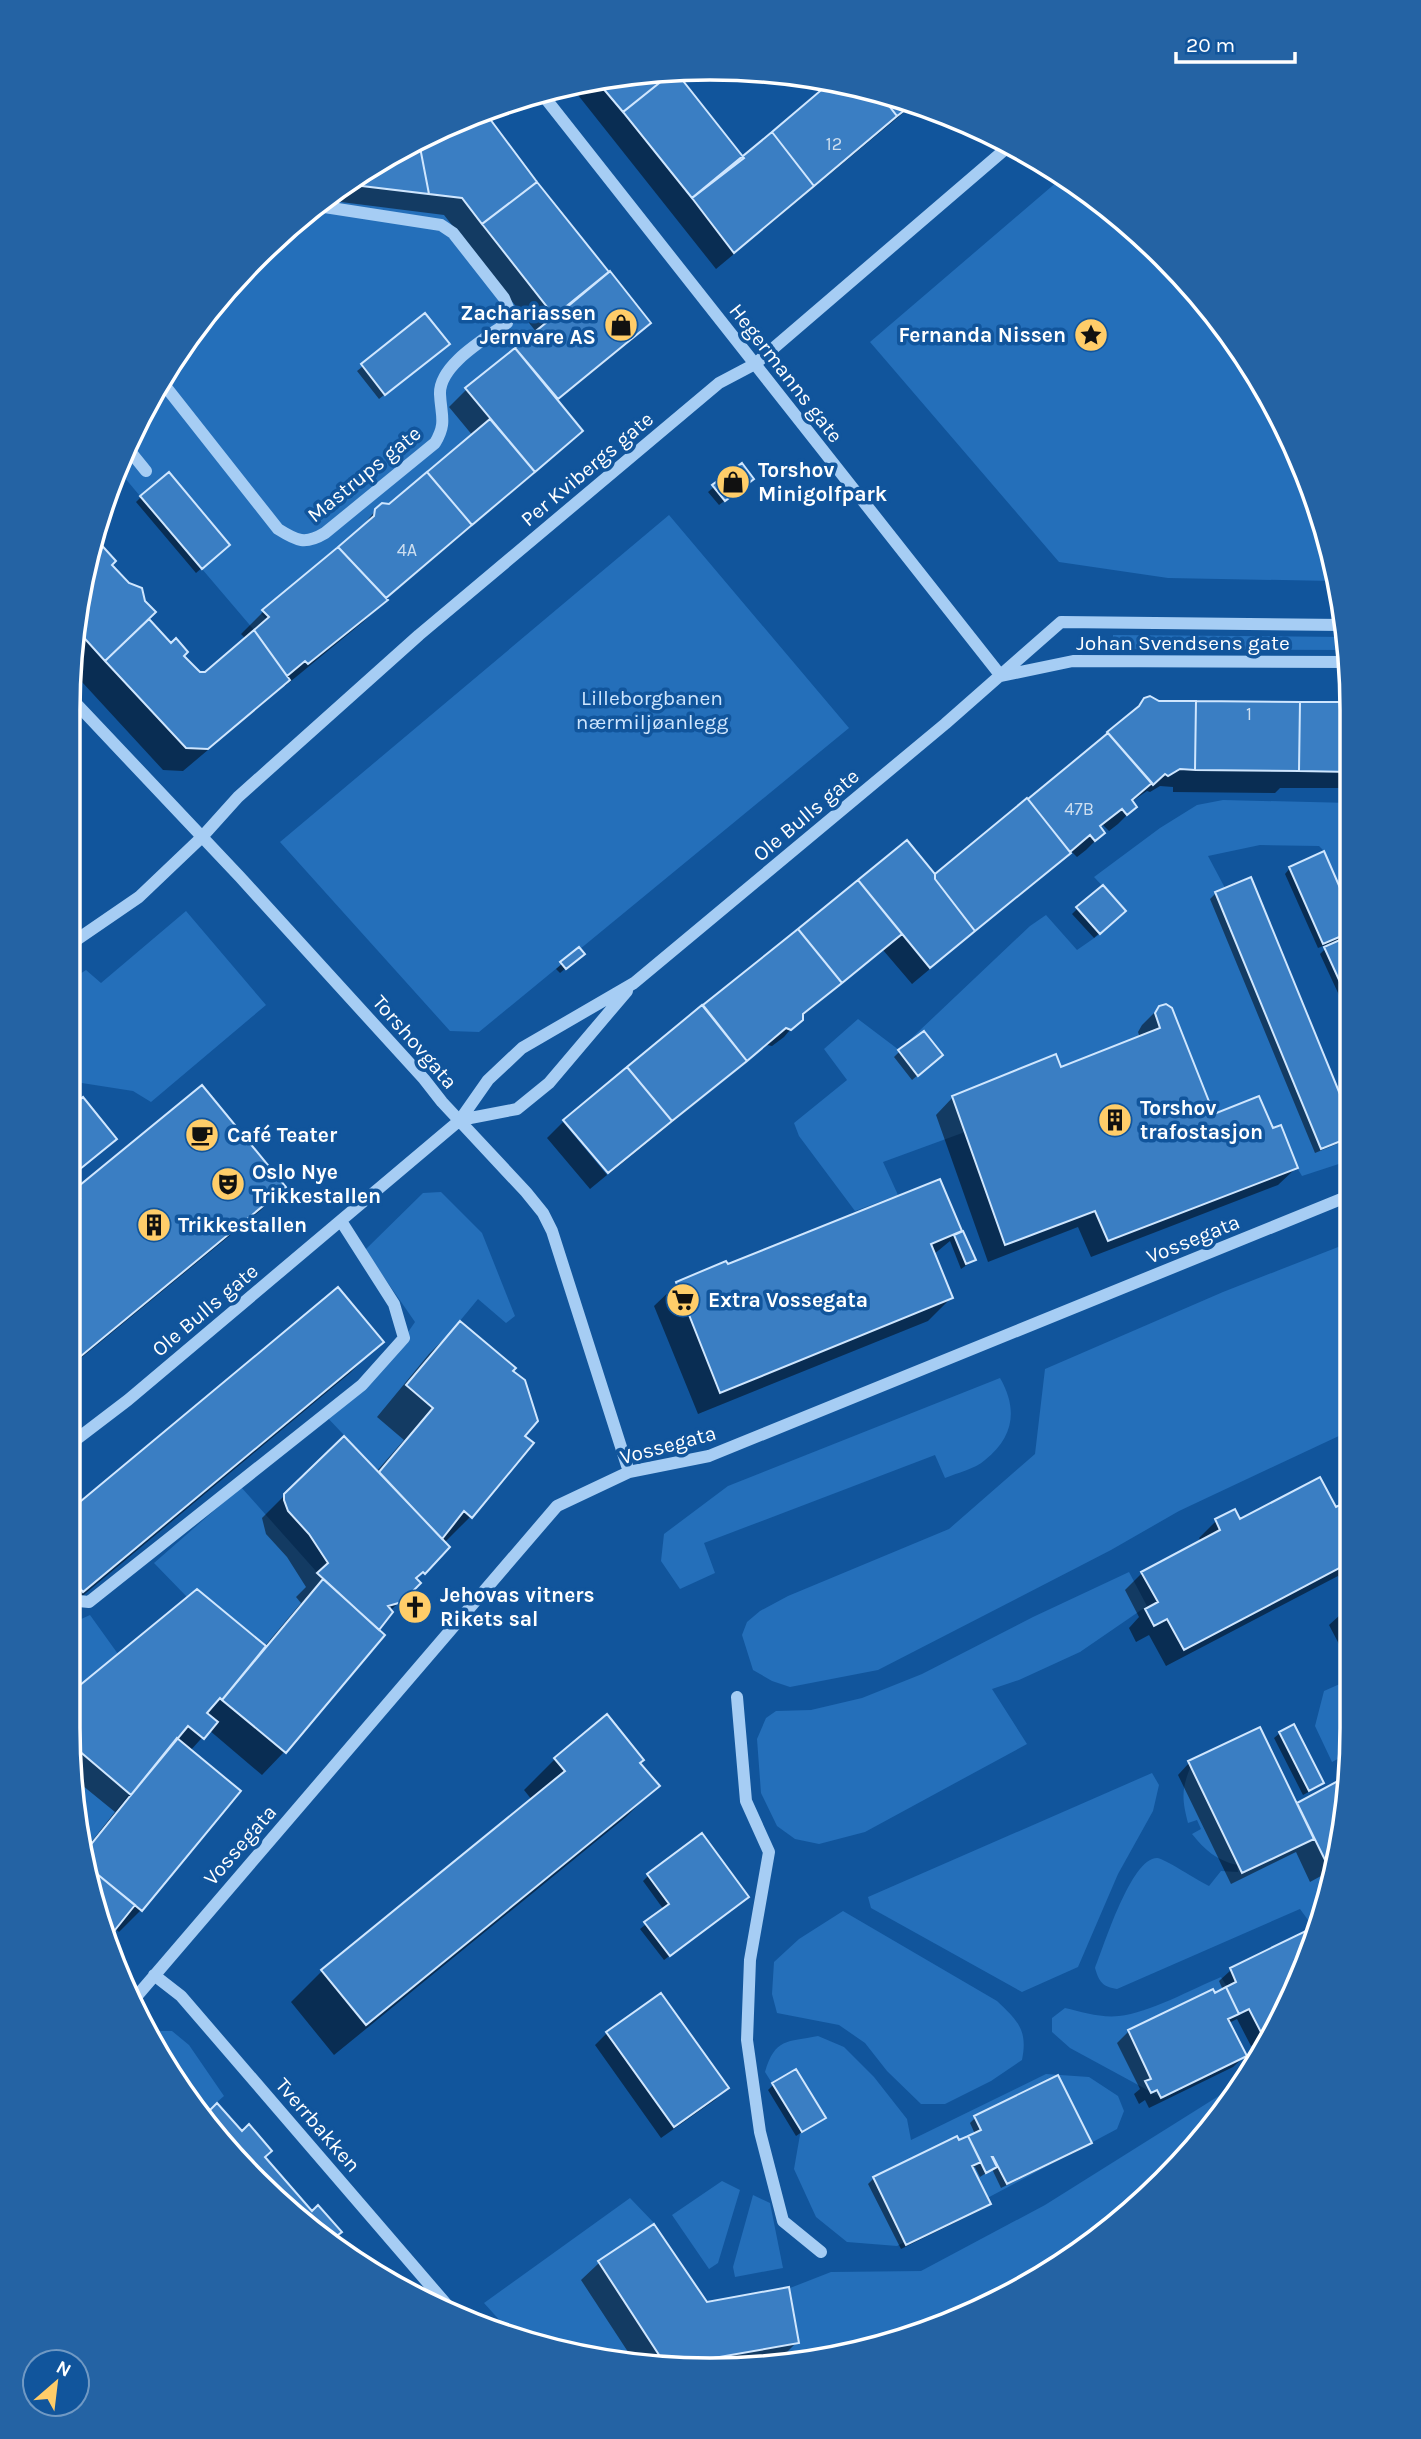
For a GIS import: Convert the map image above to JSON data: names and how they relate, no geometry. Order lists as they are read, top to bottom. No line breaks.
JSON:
{"streets":{"street":["Hegermanns gate","Per Kvibergs gate","Mastrups gate","Johan Svendsens gate","Ole Bulls gate","Torshovgata","Vossegata","Tverrbakken"]},"crossings":[["Hegermanns gate","Per Kvibergs gate"],["Hegermanns gate","Johan Svendsens gate"],["Hegermanns gate","Ole Bulls gate"],["Per Kvibergs gate","Torshovgata"],["Johan Svendsens gate","Ole Bulls gate"],["Ole Bulls gate","Torshovgata"],["Torshovgata","Vossegata"],["Vossegata","Tverrbakken"]],"parks":["Lilleborgbanen nærmiljøanlegg"],"places":{"shop":["Zachariassen Jernvare AS","Torshov Minigolfpark"],"place":["Fernanda Nissen"],"building":["Torshov trafostasjon","Trikkestallen"],"cafe":["Café Teater"],"theatre":["Oslo Nye Trikkestallen"],"supermarket":["Extra Vossegata"],"church":["Jehovas vitners Rikets sal"]},"house_numbers":["12","4A","1","47B"],"scale_bar":"20 m","north":"top right"}
